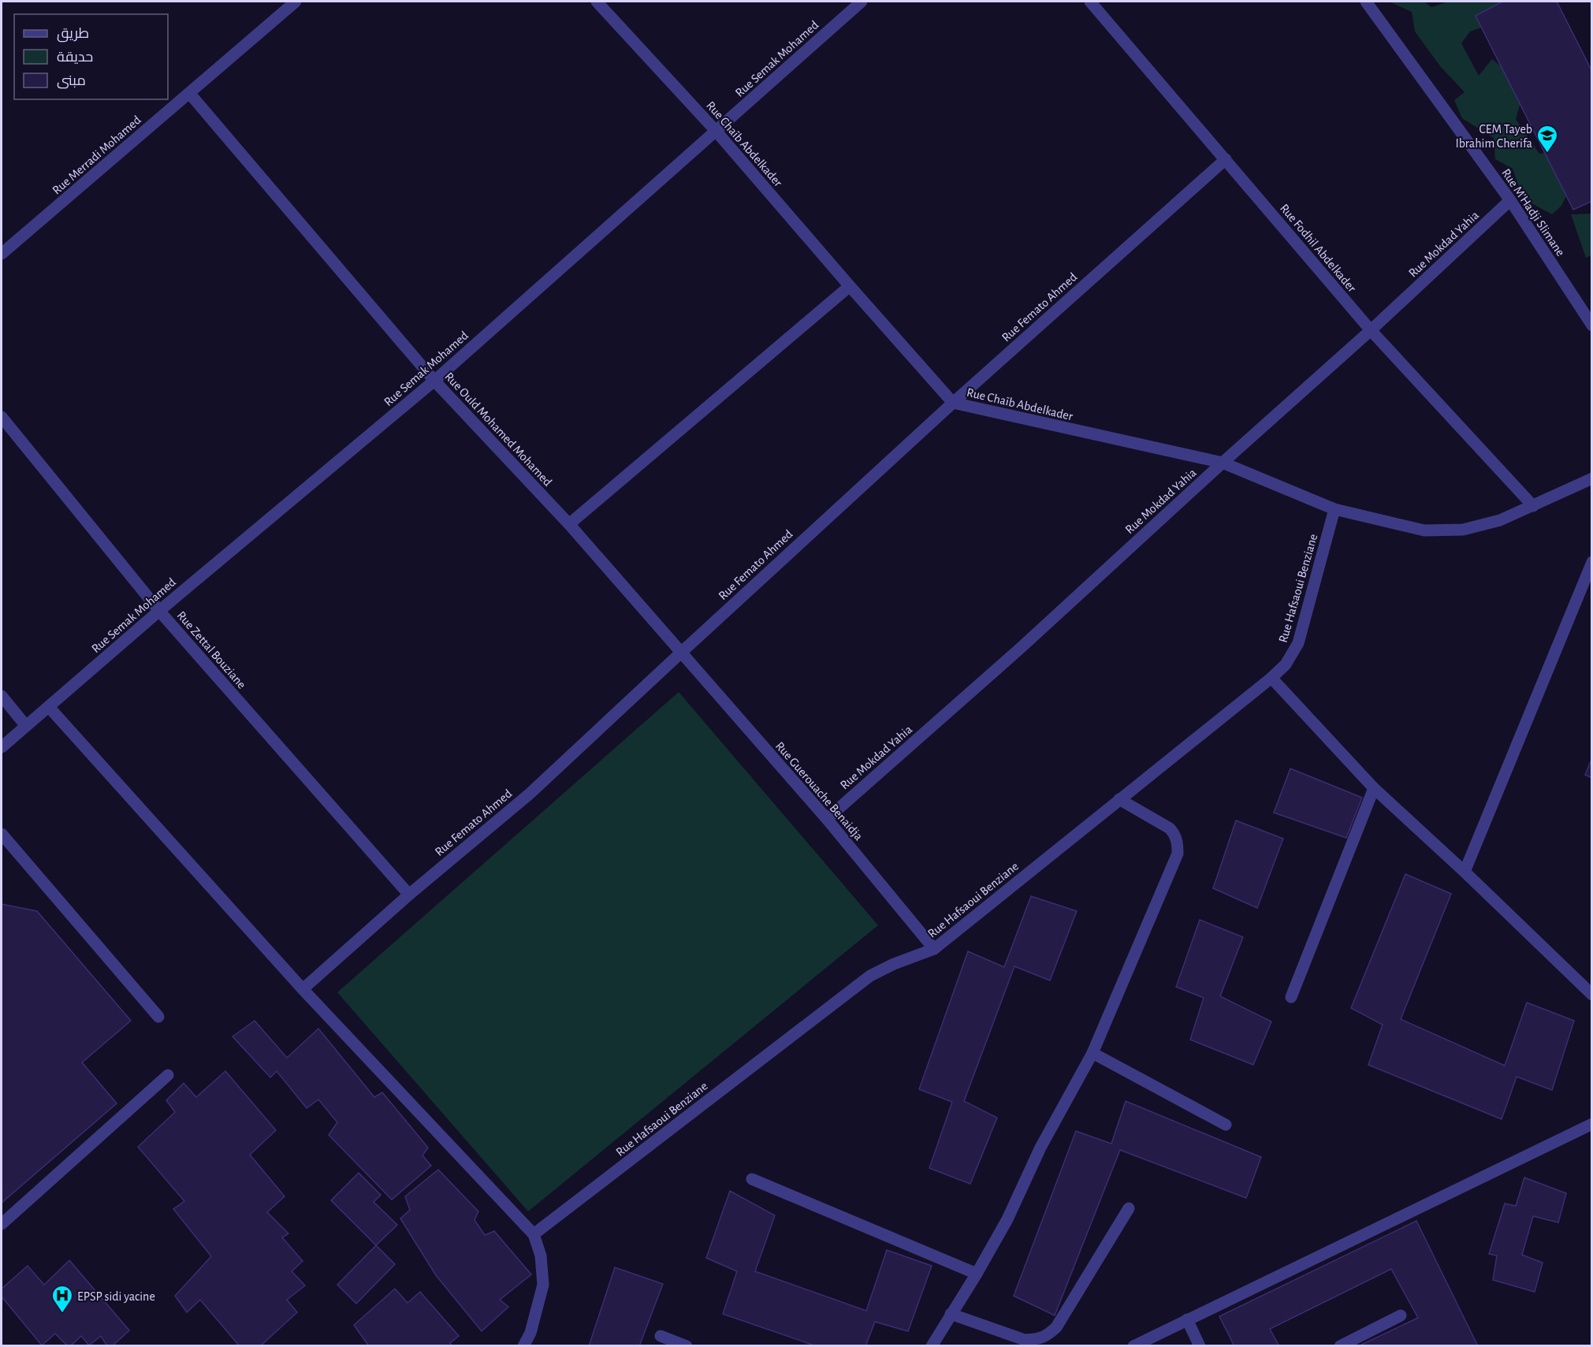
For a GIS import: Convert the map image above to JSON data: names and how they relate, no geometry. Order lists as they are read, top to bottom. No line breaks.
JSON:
{"streets":{"street":["Rue Semak Mohamed","Rue Chaïb Abdelkader","Rue Merradi Mohamed","Rue M'Hadji Slimane","Rue Mokdad Yahia","Rue Fodhil Abdelkader","Rue Femato Ahmed","Rue Ould Mohamed Mohamed","Rue Hafsaoui Benziane","Rue Zettal Bouziane","Rue Guerouache Benaidja"]},"crossings":[["Rue Semak Mohamed","Rue Chaïb Abdelkader"],["Rue Semak Mohamed","Rue Ould Mohamed Mohamed"],["Rue Semak Mohamed","Rue Zettal Bouziane"],["Rue Chaïb Abdelkader","Rue Mokdad Yahia"],["Rue Chaïb Abdelkader","Rue Fodhil Abdelkader"],["Rue Chaïb Abdelkader","Rue Femato Ahmed"],["Rue Chaïb Abdelkader","Rue Hafsaoui Benziane"],["Rue Merradi Mohamed","Rue Ould Mohamed Mohamed"],["Rue M'Hadji Slimane","Rue Mokdad Yahia"],["Rue Mokdad Yahia","Rue Fodhil Abdelkader"],["Rue Mokdad Yahia","Rue Guerouache Benaidja"],["Rue Fodhil Abdelkader","Rue Femato Ahmed"],["Rue Femato Ahmed","Rue Ould Mohamed Mohamed"],["Rue Femato Ahmed","Rue Zettal Bouziane"],["Rue Femato Ahmed","Rue Guerouache Benaidja"],["Rue Ould Mohamed Mohamed","Rue Guerouache Benaidja"],["Rue Hafsaoui Benziane","Rue Guerouache Benaidja"]],"places":{"school or university":["CEM Tayeb Ibrahim Cherifa"],"hospital":["EPSP sidi yacine"]},"legend":["طريق","حديقة","مبنى"]}
